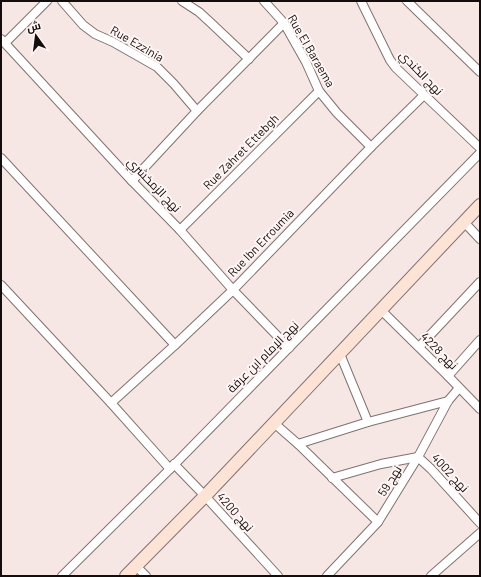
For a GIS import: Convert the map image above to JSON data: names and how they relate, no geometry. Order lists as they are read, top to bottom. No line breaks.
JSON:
{"streets":{"street":["Rue Ezzinia","Rue El Baraema","نهج الكندي","Rue Zahret Ettebgh","نهج الزمخشري","Rue Ibn Erroumia","نهج 4228","نهج الإمام ابن عرفة","نهج 4002","نهج 59","نهج 4200"]},"crossings":[["Rue El Baraema","Rue Zahret Ettebgh"],["Rue El Baraema","Rue Ibn Erroumia"],["نهج الكندي","Rue Ibn Erroumia"],["Rue Zahret Ettebgh","نهج الزمخشري"],["نهج الزمخشري","Rue Ibn Erroumia"],["نهج الزمخشري","نهج الإمام ابن عرفة"],["Rue Ibn Erroumia","نهج 4200"],["نهج 4228","نهج 59"],["نهج الإمام ابن عرفة","نهج 4200"],["نهج 4002","نهج 59"]],"north":"top"}
